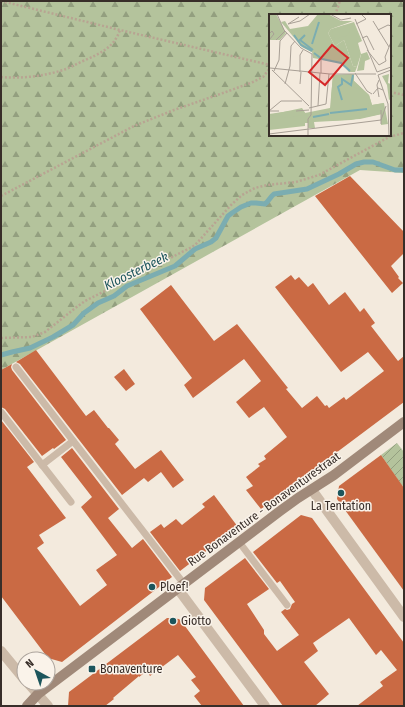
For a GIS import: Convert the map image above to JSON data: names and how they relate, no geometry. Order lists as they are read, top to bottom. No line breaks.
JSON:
{"streets":{"street":["Rue Bonaventure - Bonaventurestraat"]},"water":["Kloosterbeek"],"places":{"other":["La Tentation","Ploef!","Giotto"],"transit":["Bonaventure"]},"north":"top left"}
